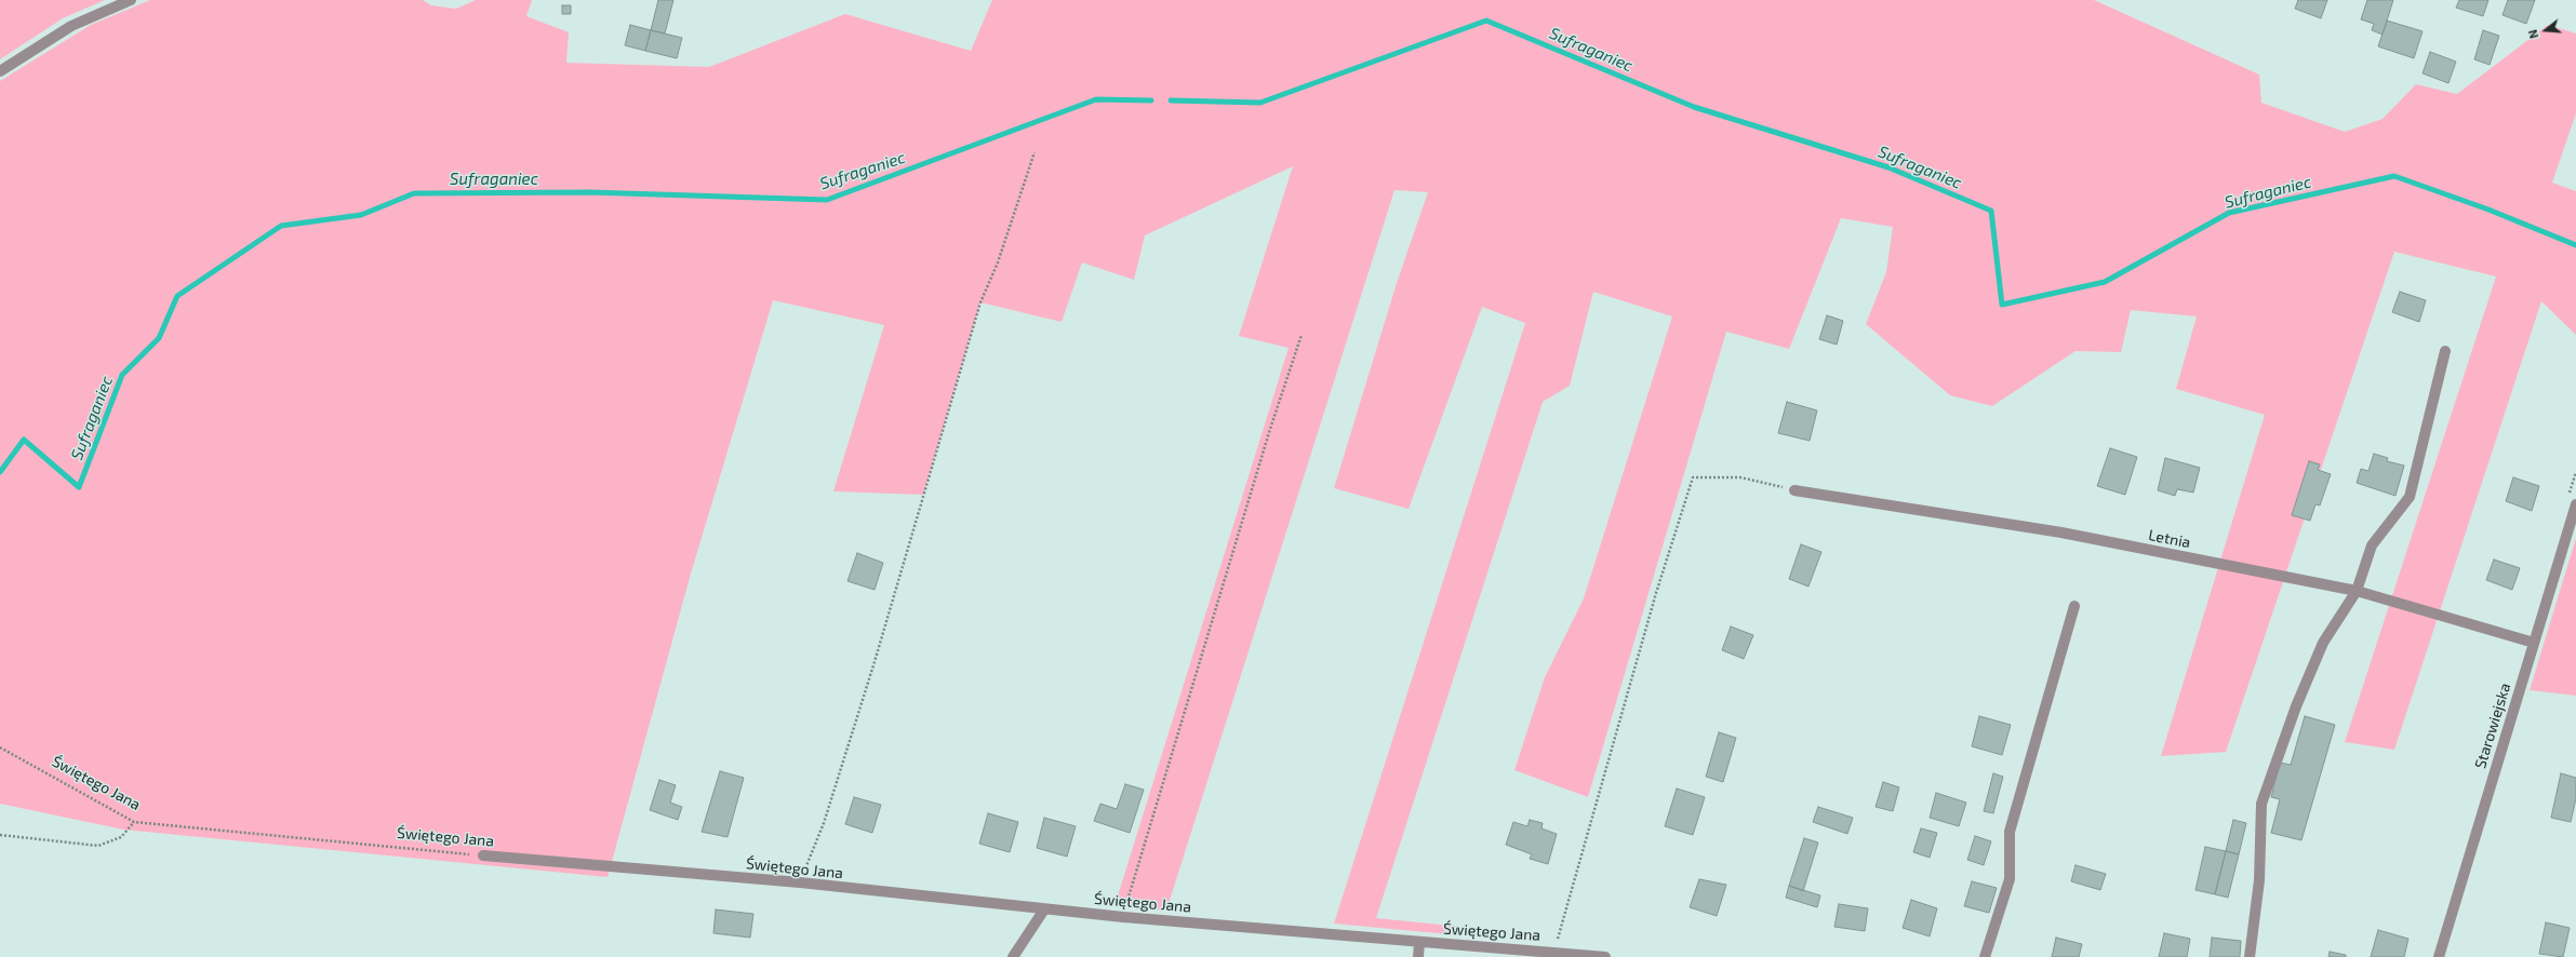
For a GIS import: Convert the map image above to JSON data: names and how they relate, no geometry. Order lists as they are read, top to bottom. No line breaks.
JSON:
{"streets":{"street":["Letnia","Starowiejska","Świętego Jana"]},"crossings":[["Letnia","Starowiejska"]],"water":["Sufraganiec"],"north":"left"}
